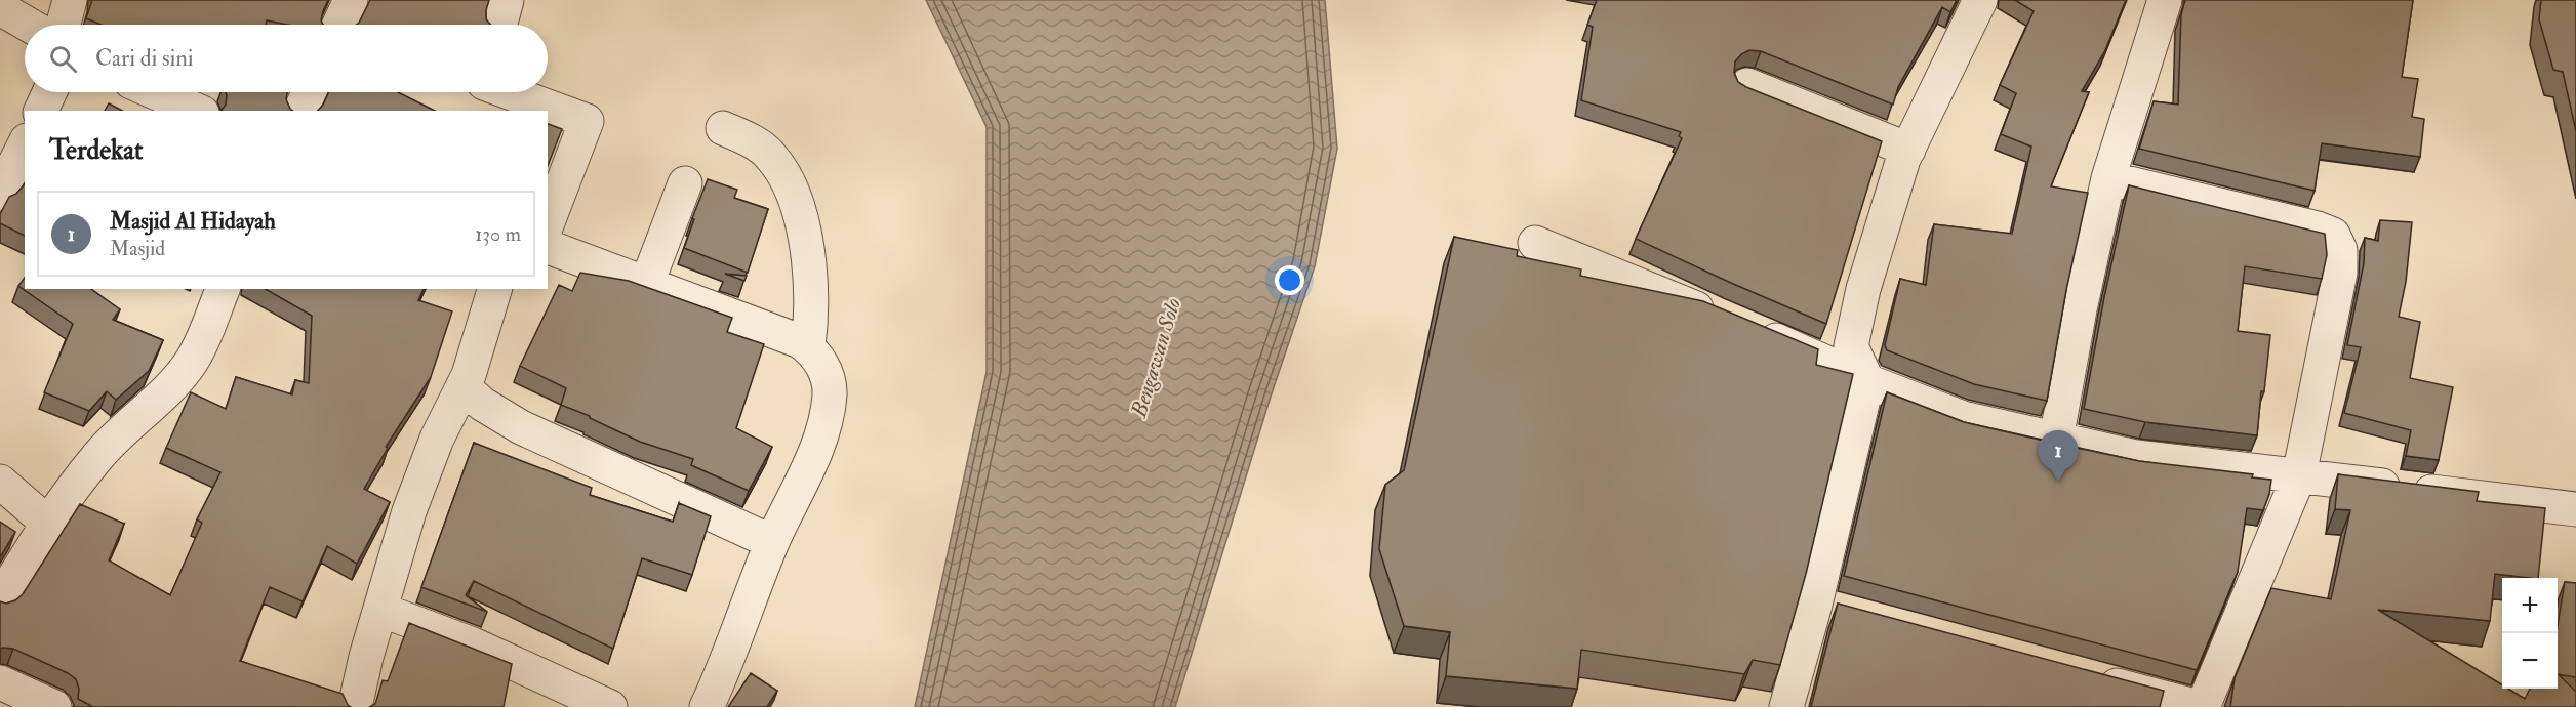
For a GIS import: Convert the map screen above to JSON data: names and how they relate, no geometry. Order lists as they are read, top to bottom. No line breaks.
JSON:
{"water":["Bengawan Solo"],"page":{"search":"Cari di sini","heading":"Terdekat","list":[{"mark":"1","name":"Masjid Al Hidayah","note":"Masjid","value":"130 m"}],"pins":"1","map_buttons":["+","−"]}}
